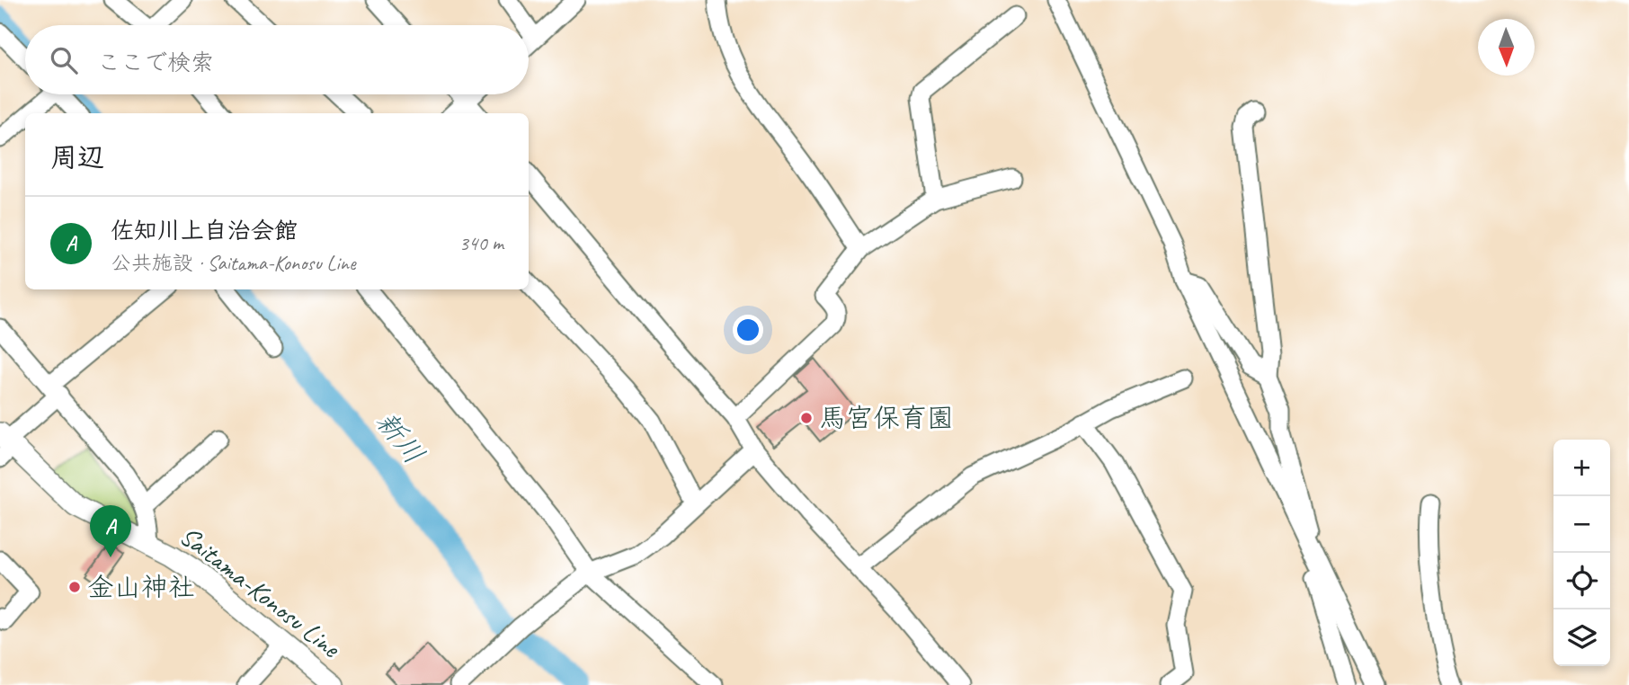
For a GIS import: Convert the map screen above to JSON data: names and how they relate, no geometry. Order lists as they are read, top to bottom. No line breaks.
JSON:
{"streets":{"main road":["Saitama-Konosu Line"]},"water":["新川"],"places":["馬宮保育園","金山神社"],"north":"bottom","page":{"search":"ここで検索","heading":"周辺","list":[{"mark":"A","name":"佐知川上自治会館","note":"公共施設 · Saitama-Konosu Line","value":"340 m"}],"map_buttons":["+","−"],"pins":"A"}}
